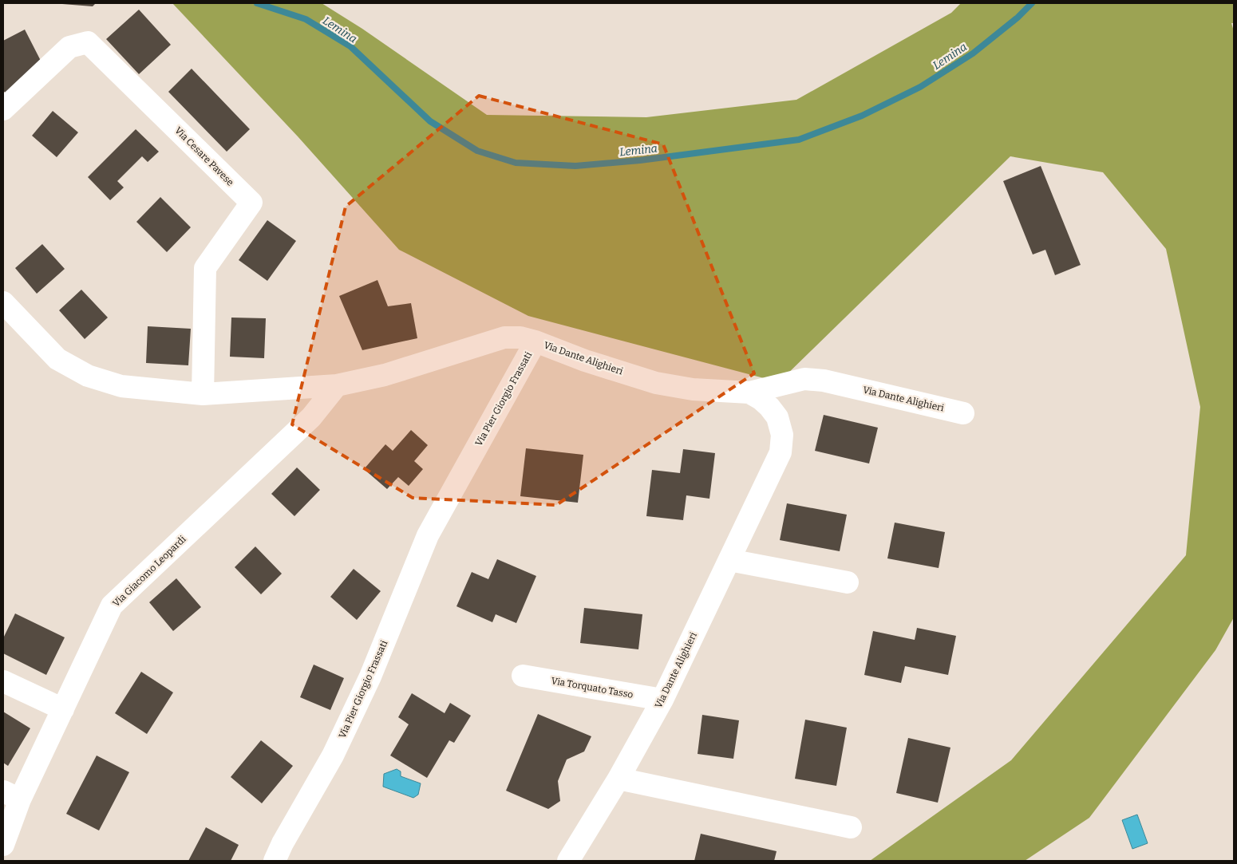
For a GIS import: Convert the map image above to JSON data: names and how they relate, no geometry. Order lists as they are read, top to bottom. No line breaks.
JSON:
{"streets":{"street":["Via Cesare Pavese","Via Dante Alighieri","Via Pier Giorgio Frassati","Via Giacomo Leopardi","Via Torquato Tasso"]},"crossings":[["Via Cesare Pavese","Via Pier Giorgio Frassati"],["Via Dante Alighieri","Via Pier Giorgio Frassati"],["Via Dante Alighieri","Via Torquato Tasso"],["Via Pier Giorgio Frassati","Via Giacomo Leopardi"]],"water":["Lemina"]}
